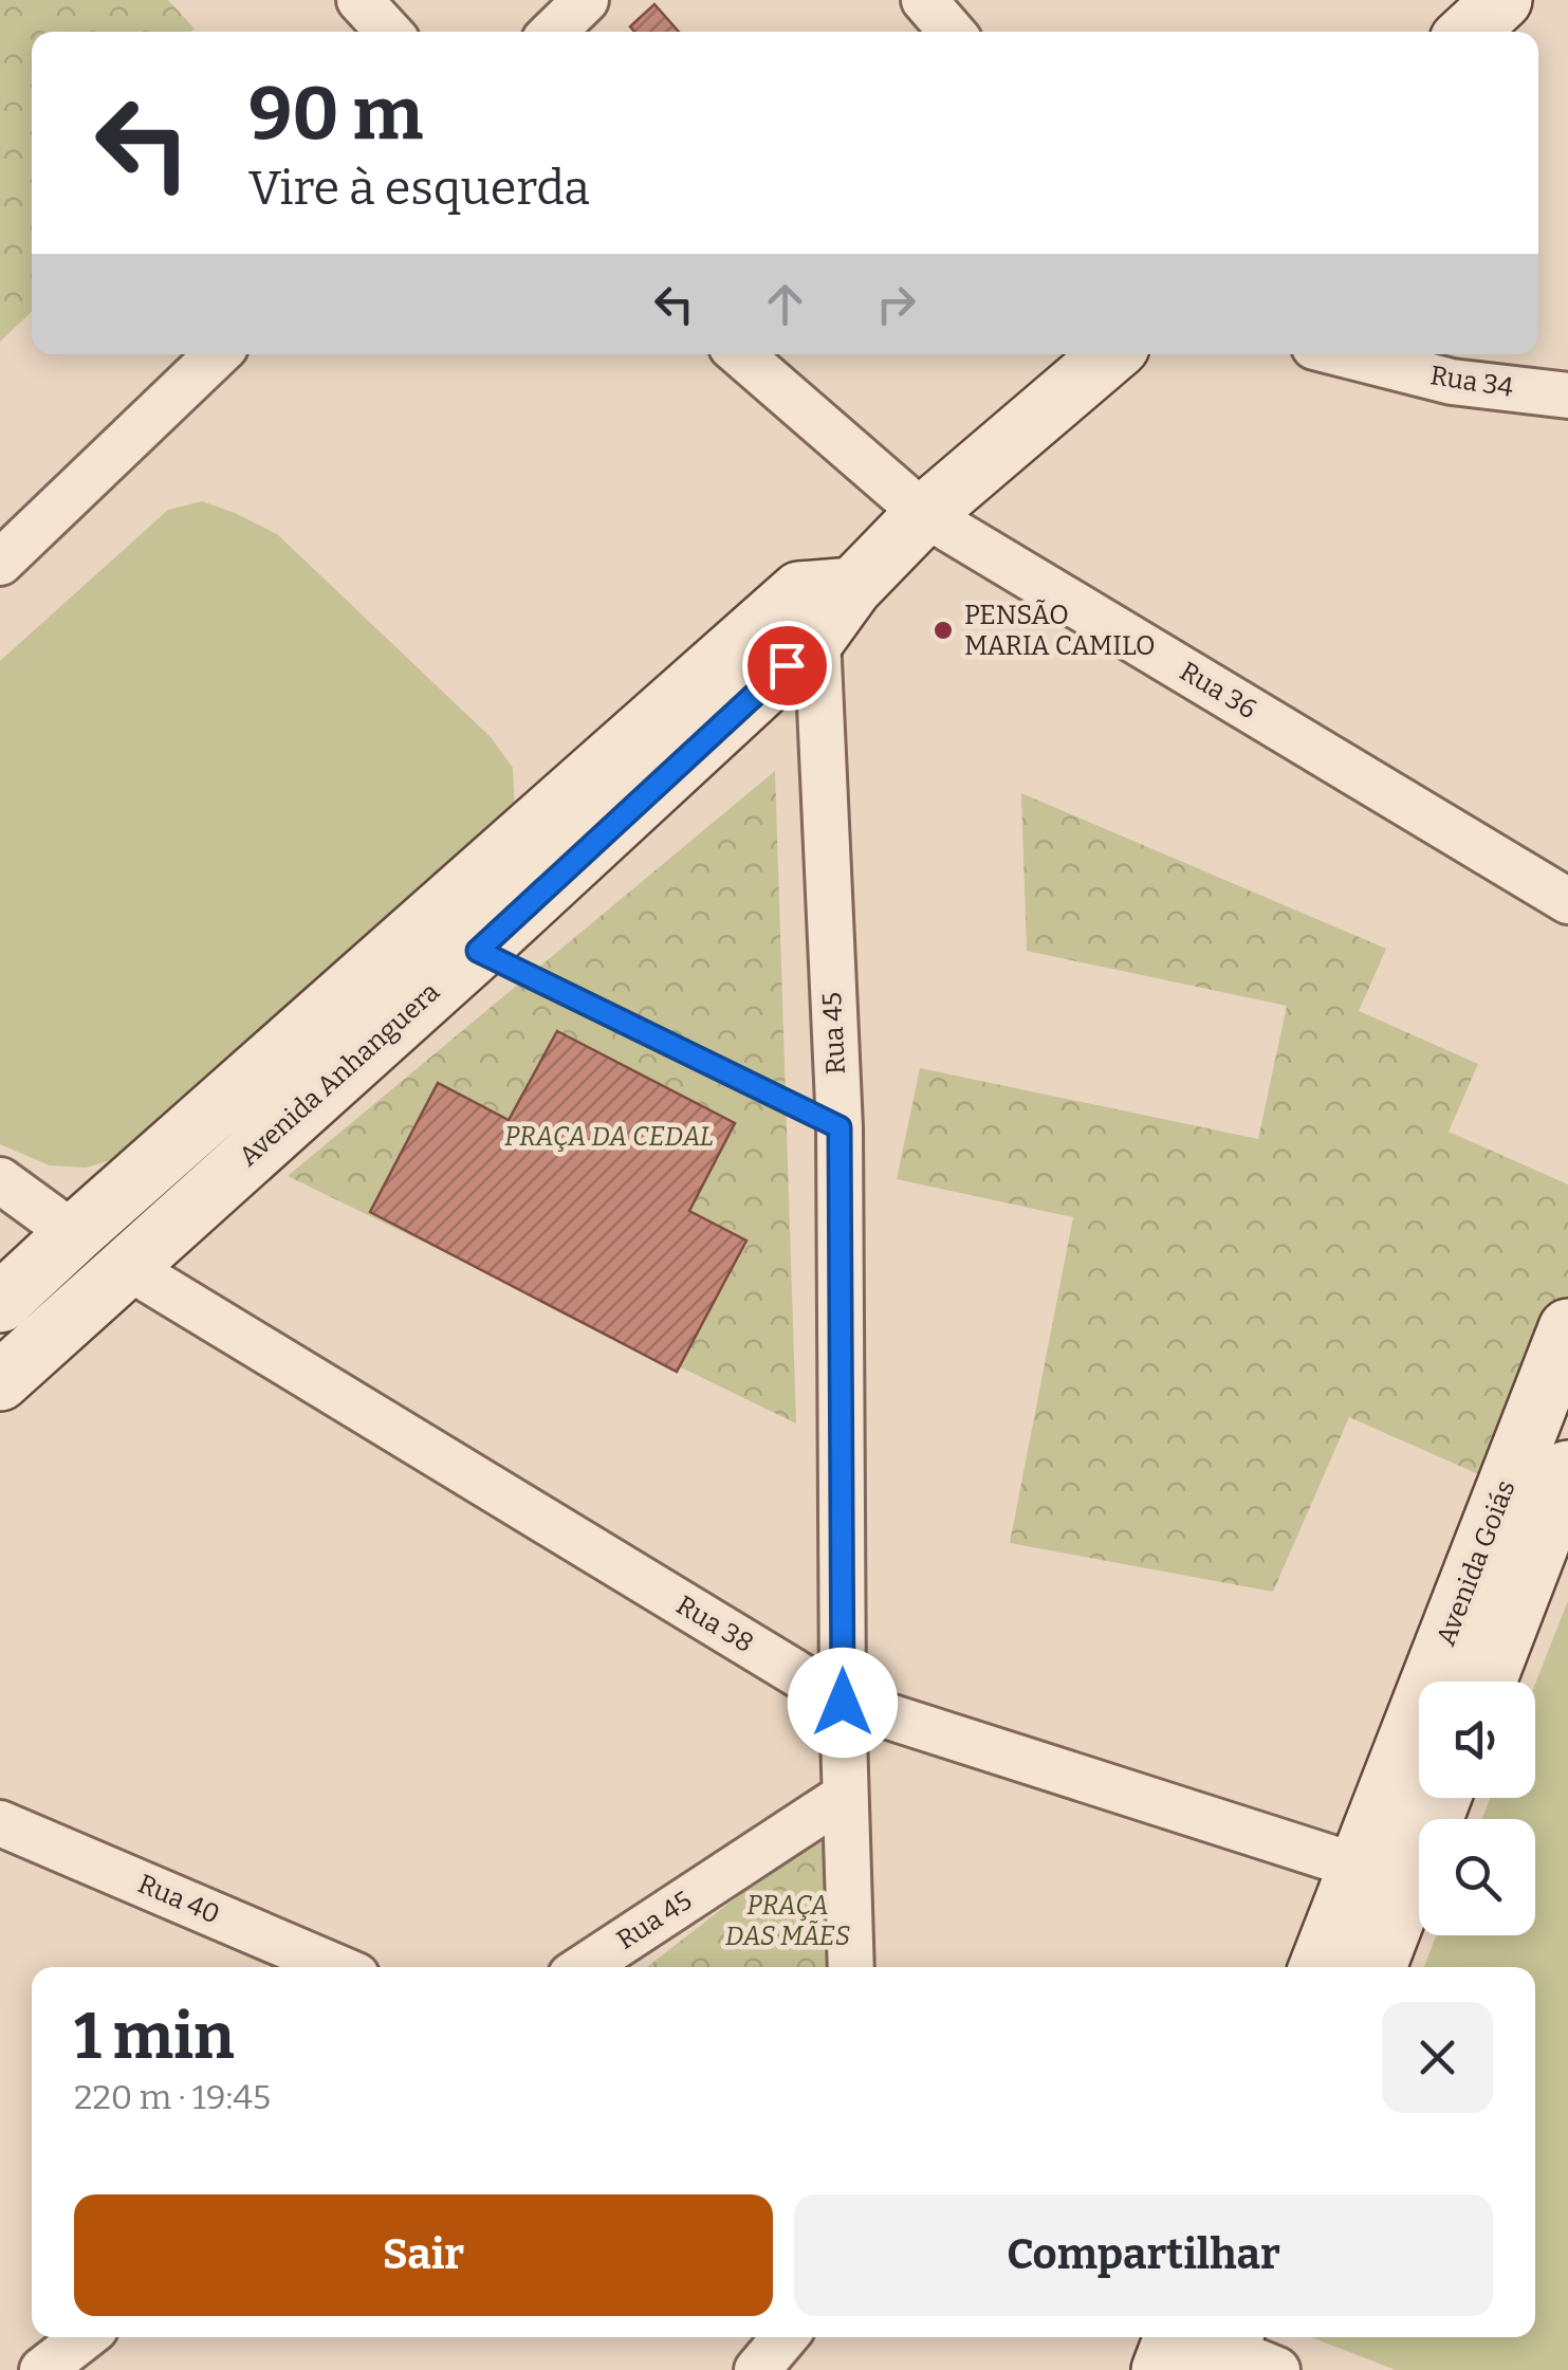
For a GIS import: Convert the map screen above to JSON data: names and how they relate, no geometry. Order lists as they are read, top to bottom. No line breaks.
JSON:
{"streets":{"main road":["Avenida Anhanguera","Avenida Goiás"],"street":["Rua 34","Rua 36","Rua 45","Rua 38","Rua 40"]},"crossings":[["Rua 45","Avenida Anhanguera"],["Rua 45","Rua 38"],["Avenida Anhanguera","Rua 38"],["Avenida Goiás","Rua 38"]],"parks":["PRAÇA DA CEDAL","PRAÇA DAS MÃES"],"places":["PENSÃO MARIA CAMILO"],"page":{"turn":["90 m","Vire à esquerda"],"heading":["1 min","220 m · 19:45"],"buttons":["Sair","Compartilhar"]}}
